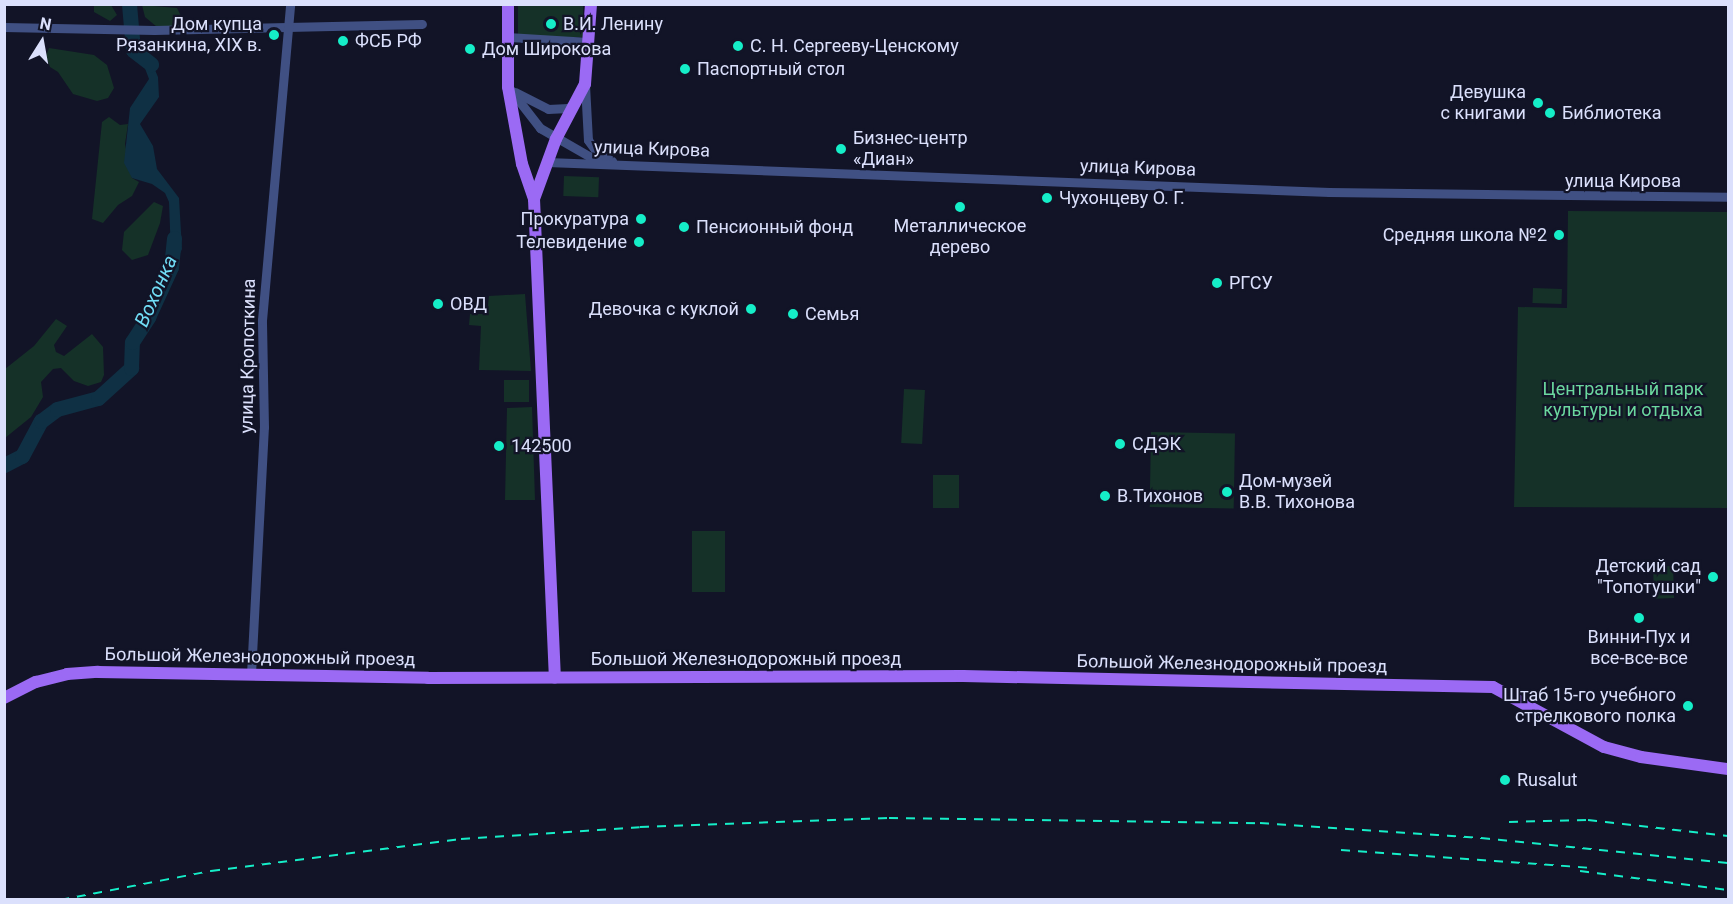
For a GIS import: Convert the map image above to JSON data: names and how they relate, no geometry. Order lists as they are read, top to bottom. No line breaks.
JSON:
{"streets":{"main road":["Большой Железнодорожный проезд"],"street":["улица Кирова","улица Кропоткина"]},"crossings":[["улица Кропоткина","Большой Железнодорожный проезд"]],"water":["Вохонка"],"parks":["Центральный парк культуры и отдыха"],"places":["В.И. Ленину","Дом купца Рязанкина, XIX в.","ФСБ РФ","С. Н. Сергееву-Ценскому","Дом Широкова","Паспортный стол","Девушка с книгами","Библиотека","Бизнес-центр «Диан»","Чухонцеву О. Г.","Металлическое дерево","Прокуратура","Пенсионный фонд","Средняя школа №2","Телевидение","РГСУ","ОВД","Девочка с куклой","Семья","СДЭК","142500","Дом-музей В.В. Тихонова","В.Тихонов","Детский сад \"Топотушки\"","Винни-Пух и все-все-все","Штаб 15-го учебного стрелкового полка","Rusalut"],"north":"top"}
